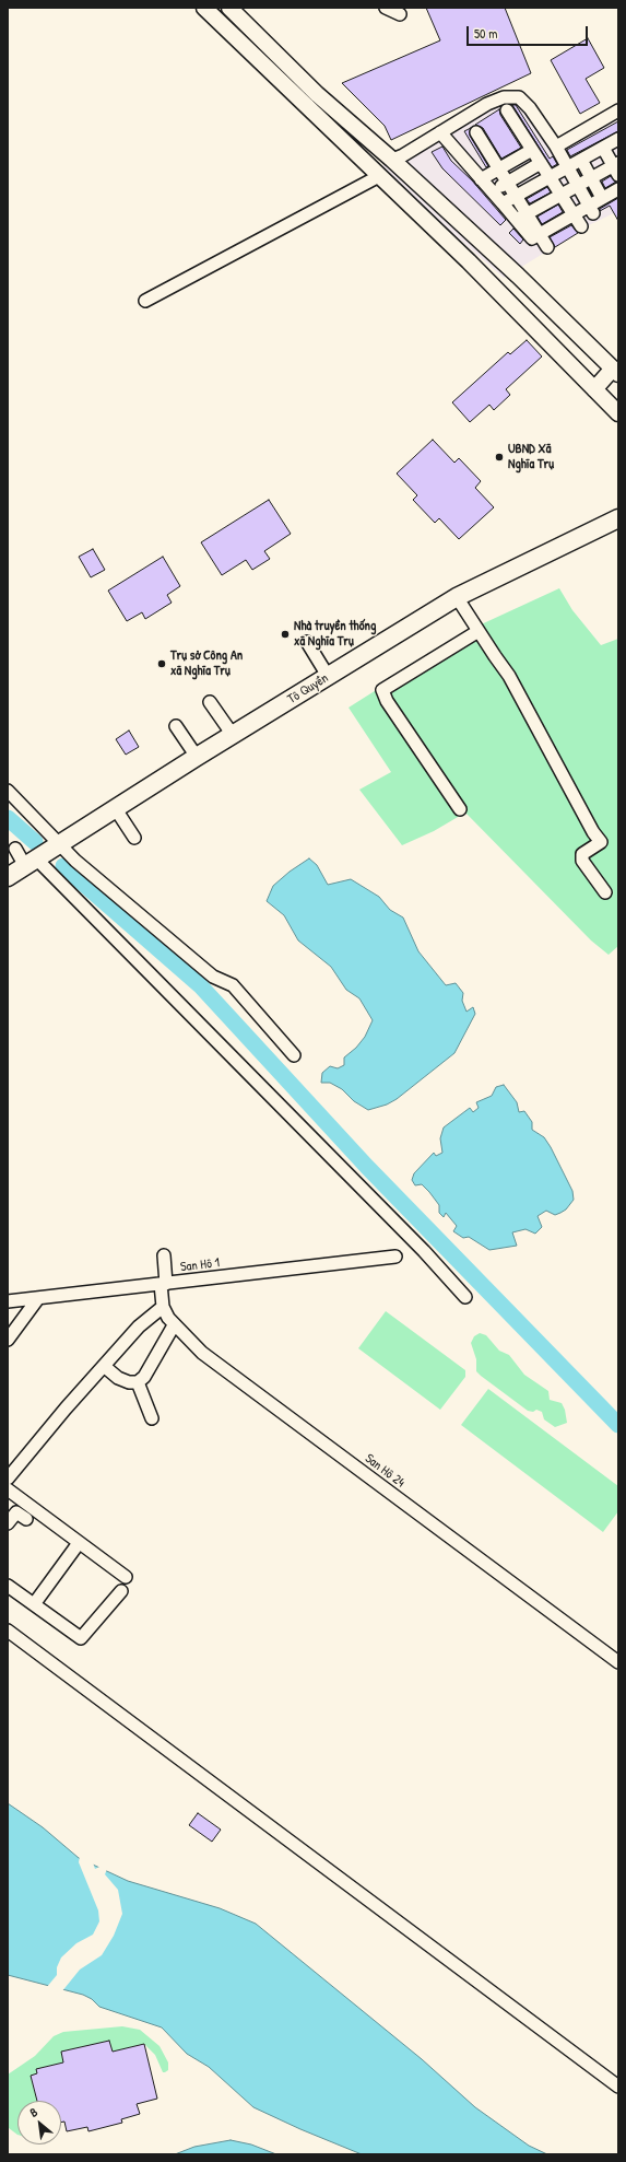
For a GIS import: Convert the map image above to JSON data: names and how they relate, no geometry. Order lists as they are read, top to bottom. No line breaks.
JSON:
{"streets":{"main road":["Tô Quyền"],"street":["San Hô 1","San Hô 24"]},"crossings":[["San Hô 1","San Hô 24"]],"places":["UBND Xã Nghĩa Trụ","Nhà truyền thống xã Nghĩa Trụ","Trụ sở Công An xã Nghĩa Trụ"],"scale_bar":"50 m","north":"top left"}
